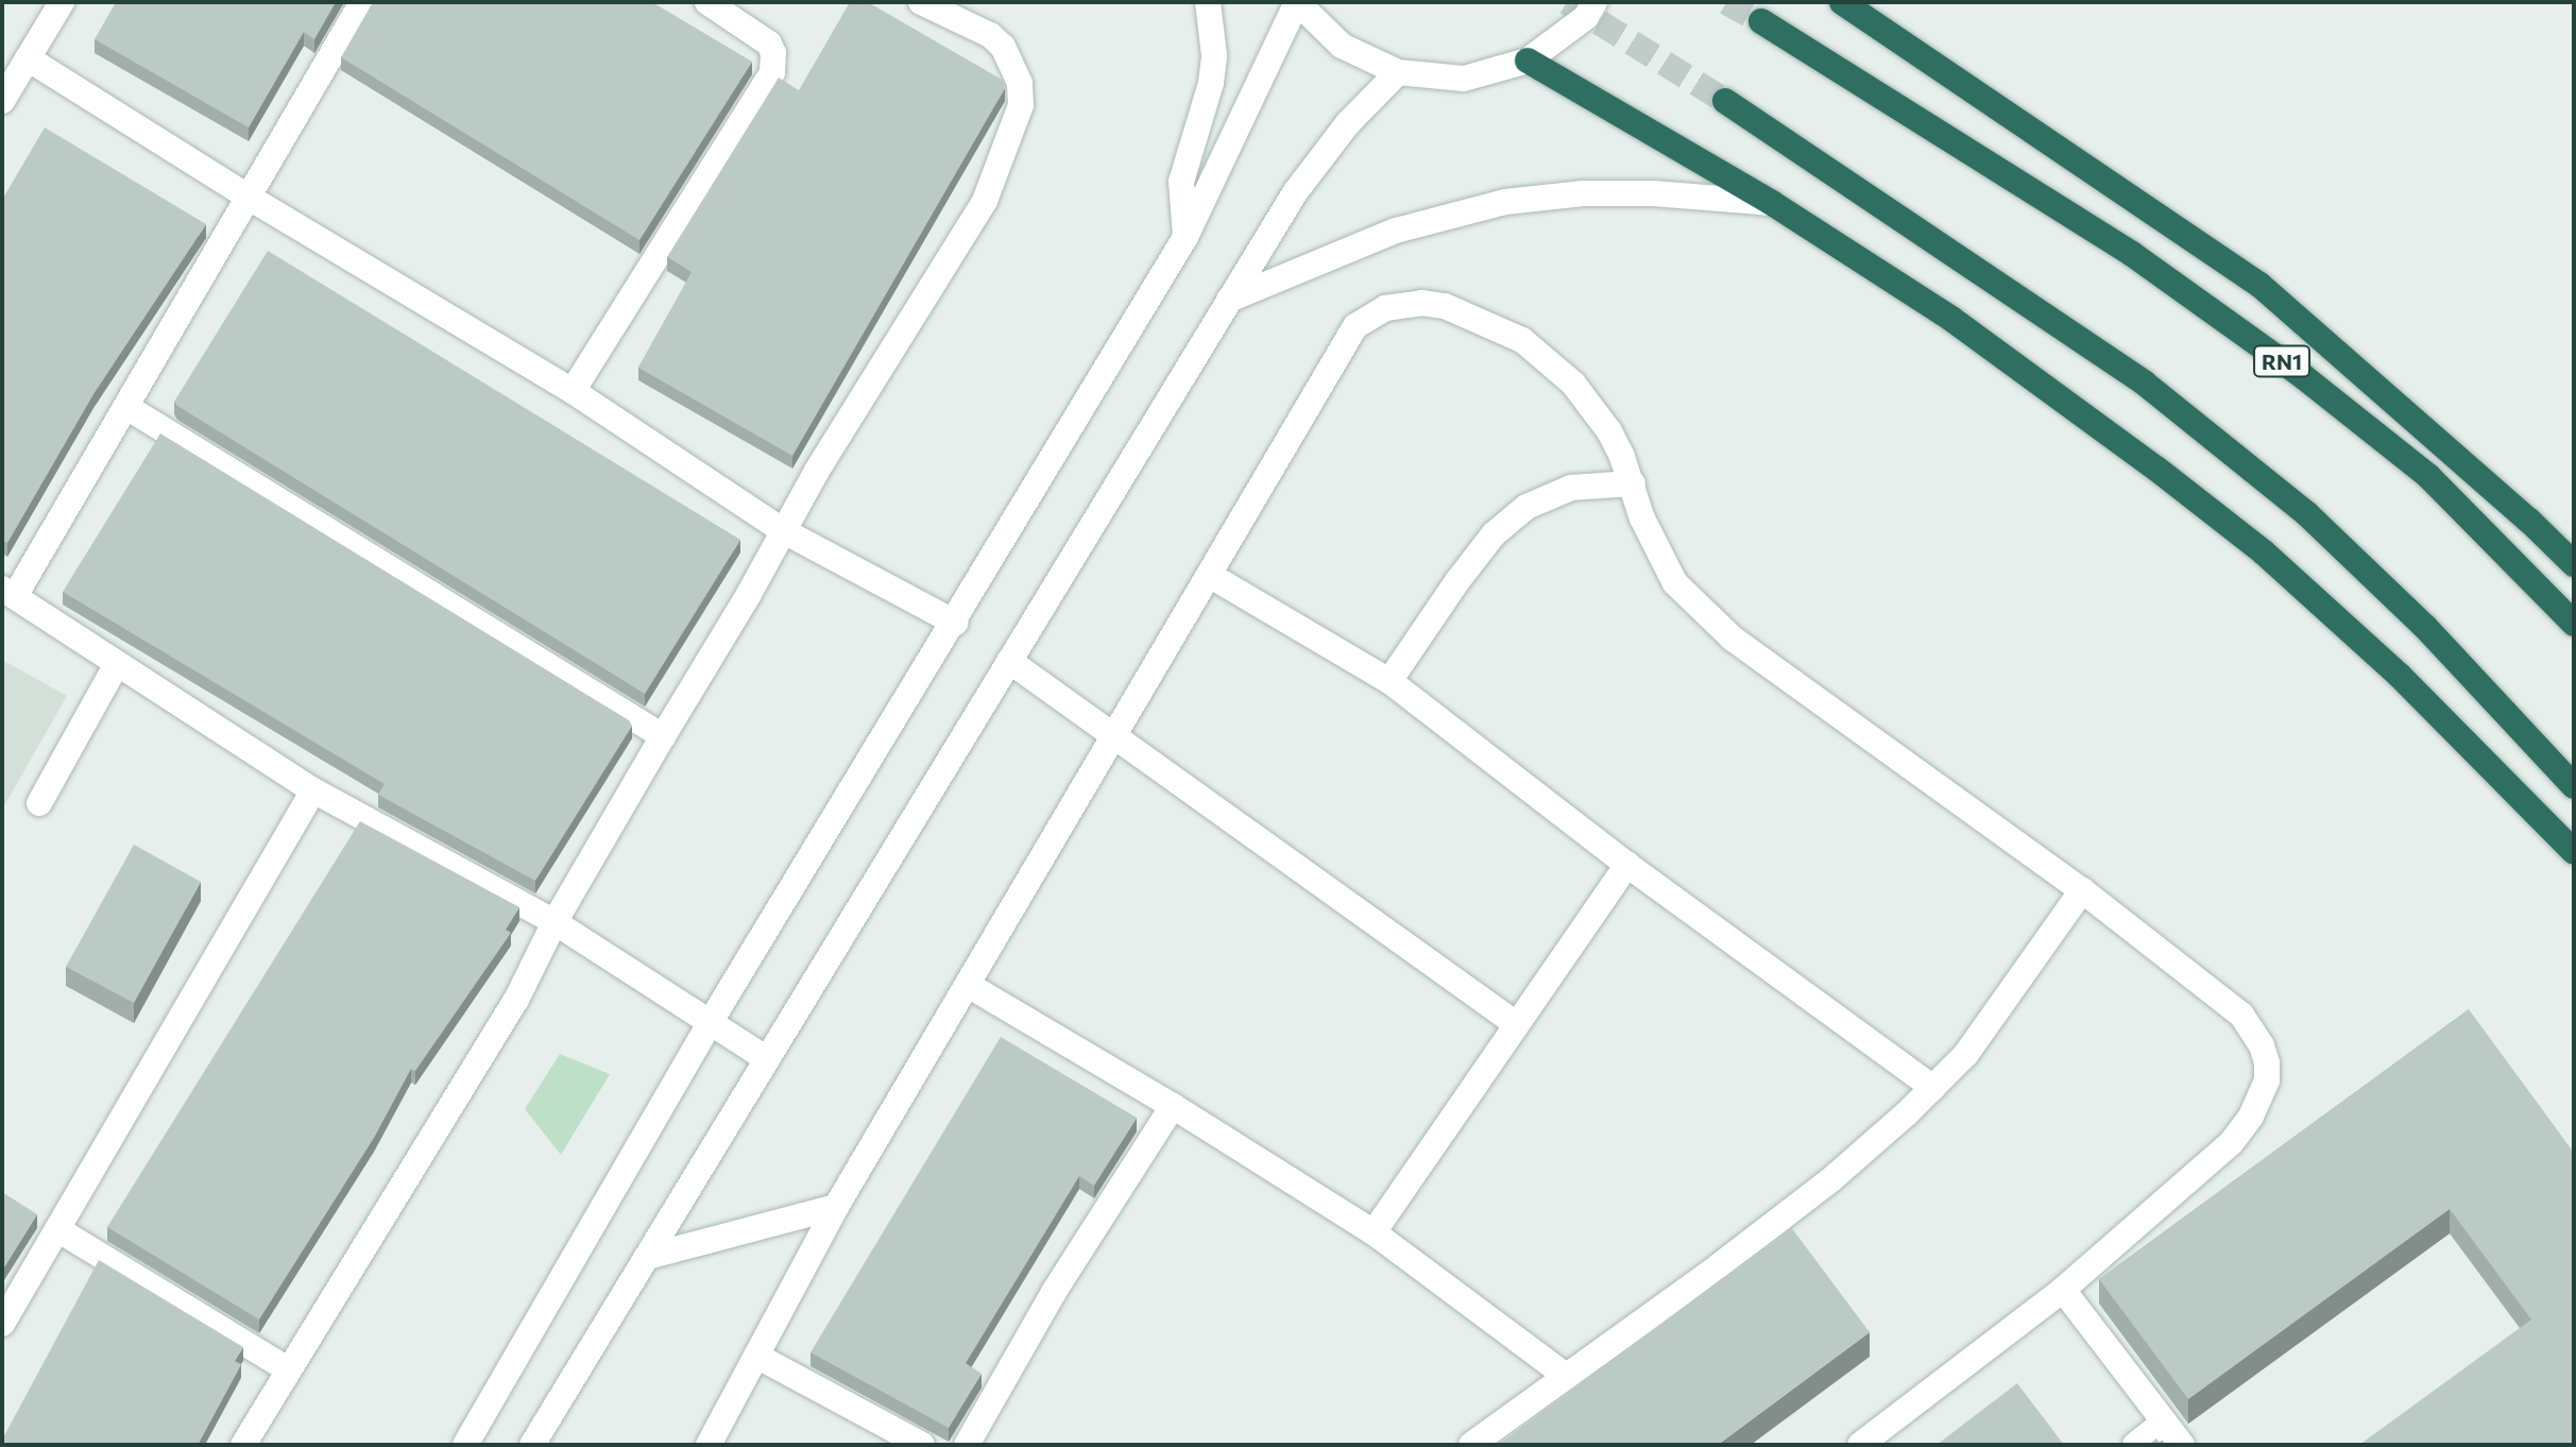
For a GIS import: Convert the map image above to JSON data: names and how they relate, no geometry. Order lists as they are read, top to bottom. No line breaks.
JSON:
{"streets":{"highway":["RN1"]}}
